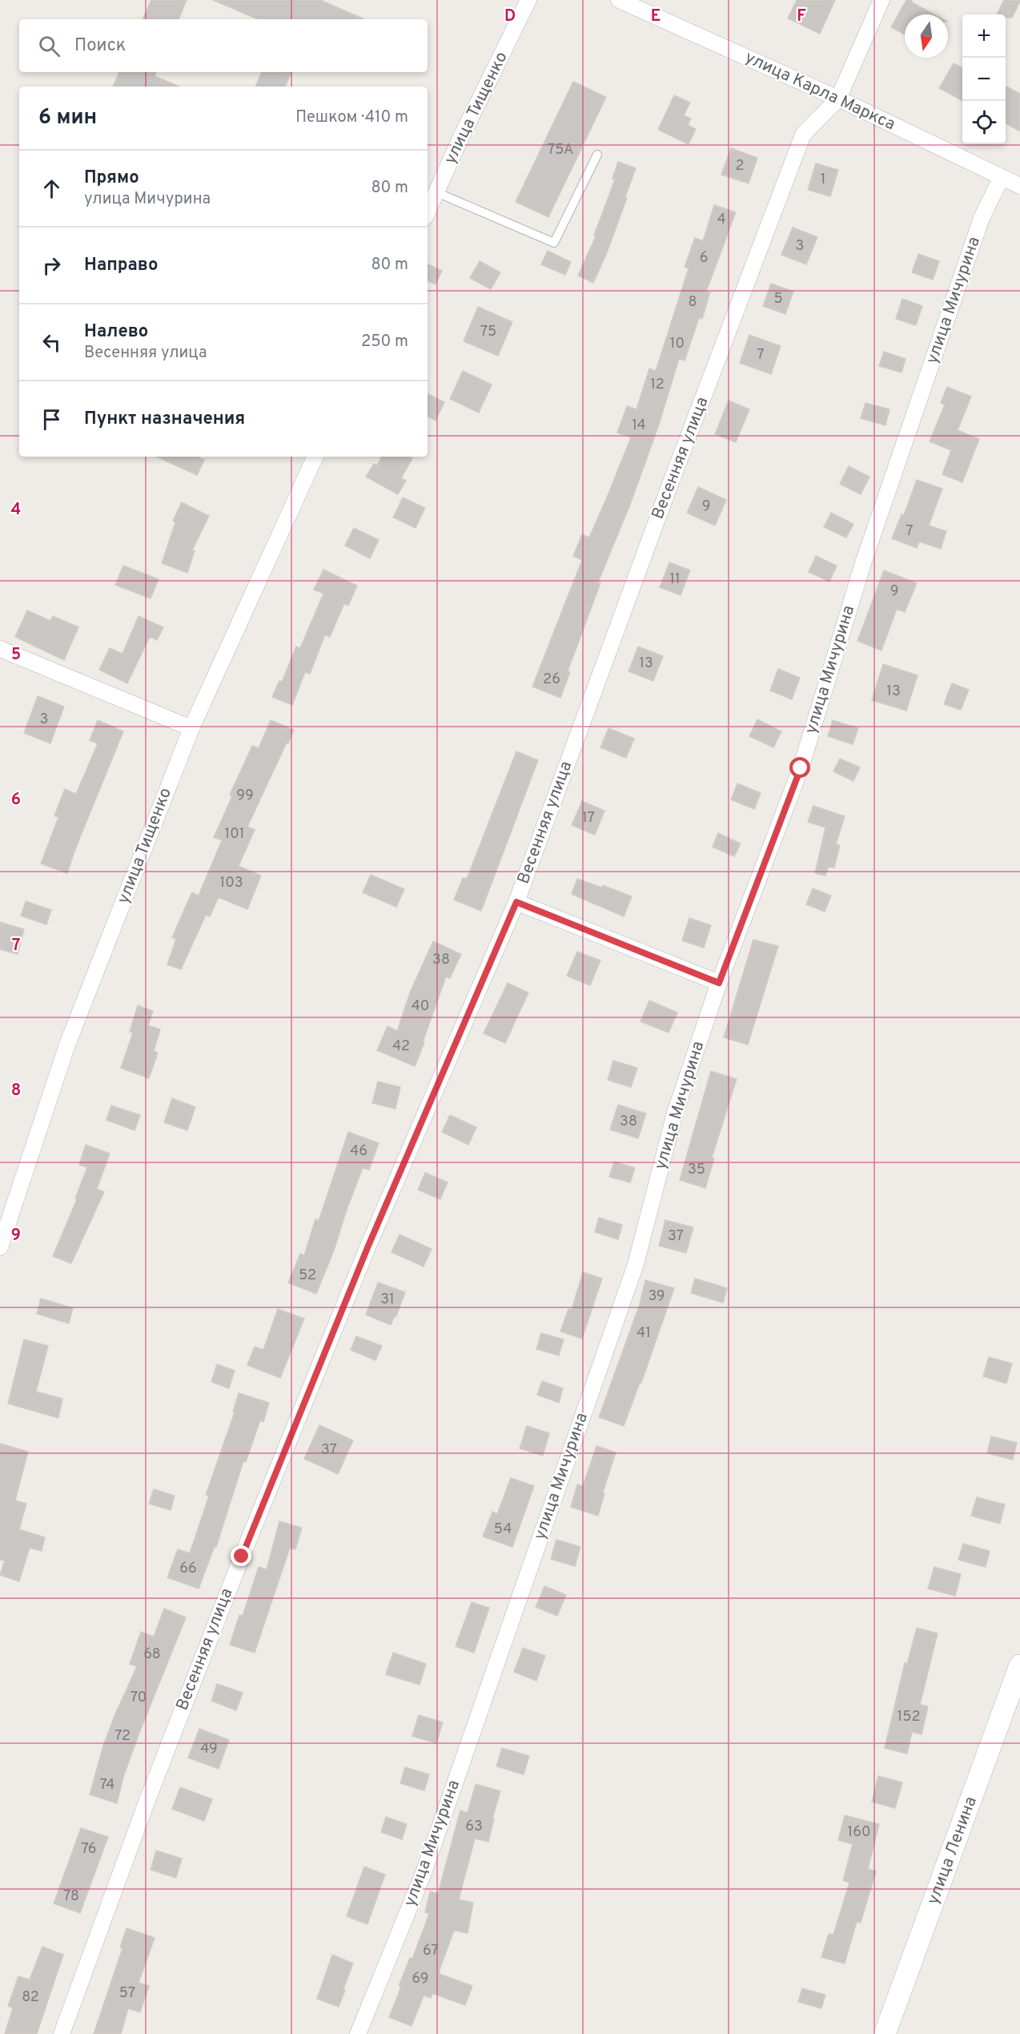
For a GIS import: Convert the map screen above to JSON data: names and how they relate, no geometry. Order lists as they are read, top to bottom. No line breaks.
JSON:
{"streets":{"main road":["улица Ленина"],"street":["улица Карла Маркса","улица Тищенко","улица Мичурина","Весенняя улица"]},"crossings":[["улица Карла Маркса","улица Мичурина"],["улица Карла Маркса","Весенняя улица"]],"house_numbers":["75А","2","1","4","3","6","5","8","75","10","7","12","14","9","7","11","9","13","26","13","3","99","17","101","103","38","40","42","38","46","35","37","52","39","31","41","37","54","66","68","70","152","72","49","74","63","160","76","78","67","69","57","82"],"north":"bottom","page":{"map_buttons":["+","−"],"search":"Поиск","heading":["6 мин","Пешком · 410 m"],"list":[["Прямо","улица Мичурина","80 m"],["Направо","80 m"],["Налево","Весенняя улица","250 m"],"Пункт назначения"]},"grid":{"columns":["D","E","F"],"rows":["4","5","6","7","8","9"]}}
